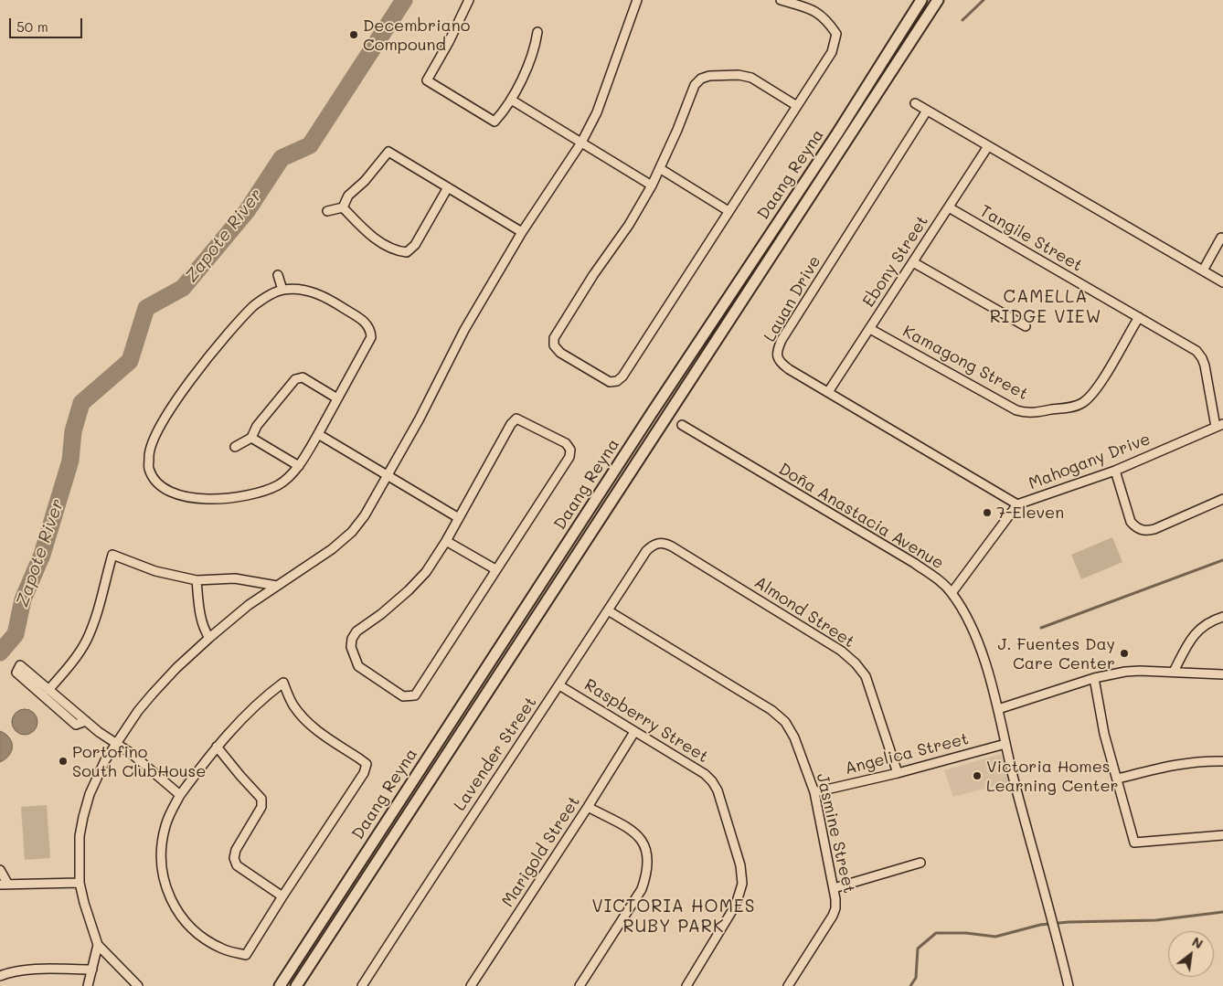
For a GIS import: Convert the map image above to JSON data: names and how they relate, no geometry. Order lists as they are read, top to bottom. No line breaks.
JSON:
{"streets":{"main road":["Daang Reyna"],"street":["Tangile Street","Ebony Street","Lauan Drive","Kamagong Street","Mahogany Drive","Doña Anastacia Avenue","Almond Street","Raspberry Street","Lavender Street","Angelica Street","Jasmine Street","Marigold Street"]},"crossings":[["Tangile Street","Ebony Street"],["Tangile Street","Kamagong Street"],["Tangile Street","Mahogany Drive"],["Ebony Street","Lauan Drive"],["Ebony Street","Kamagong Street"],["Lauan Drive","Mahogany Drive"],["Mahogany Drive","Doña Anastacia Avenue"],["Doña Anastacia Avenue","Angelica Street"],["Almond Street","Lavender Street"],["Almond Street","Angelica Street"],["Raspberry Street","Lavender Street"],["Raspberry Street","Marigold Street"],["Lavender Street","Jasmine Street"],["Angelica Street","Jasmine Street"]],"districts":["CAMELLA RIDGE VIEW","VICTORIA HOMES RUBY PARK"],"water":["Zapote River"],"places":["Decembriano Compound","7-Eleven","J. Fuentes Day Care Center","Portofino South ClubHouse","Victoria Homes Learning Center"],"scale_bar":"50 m","north":"top right"}
